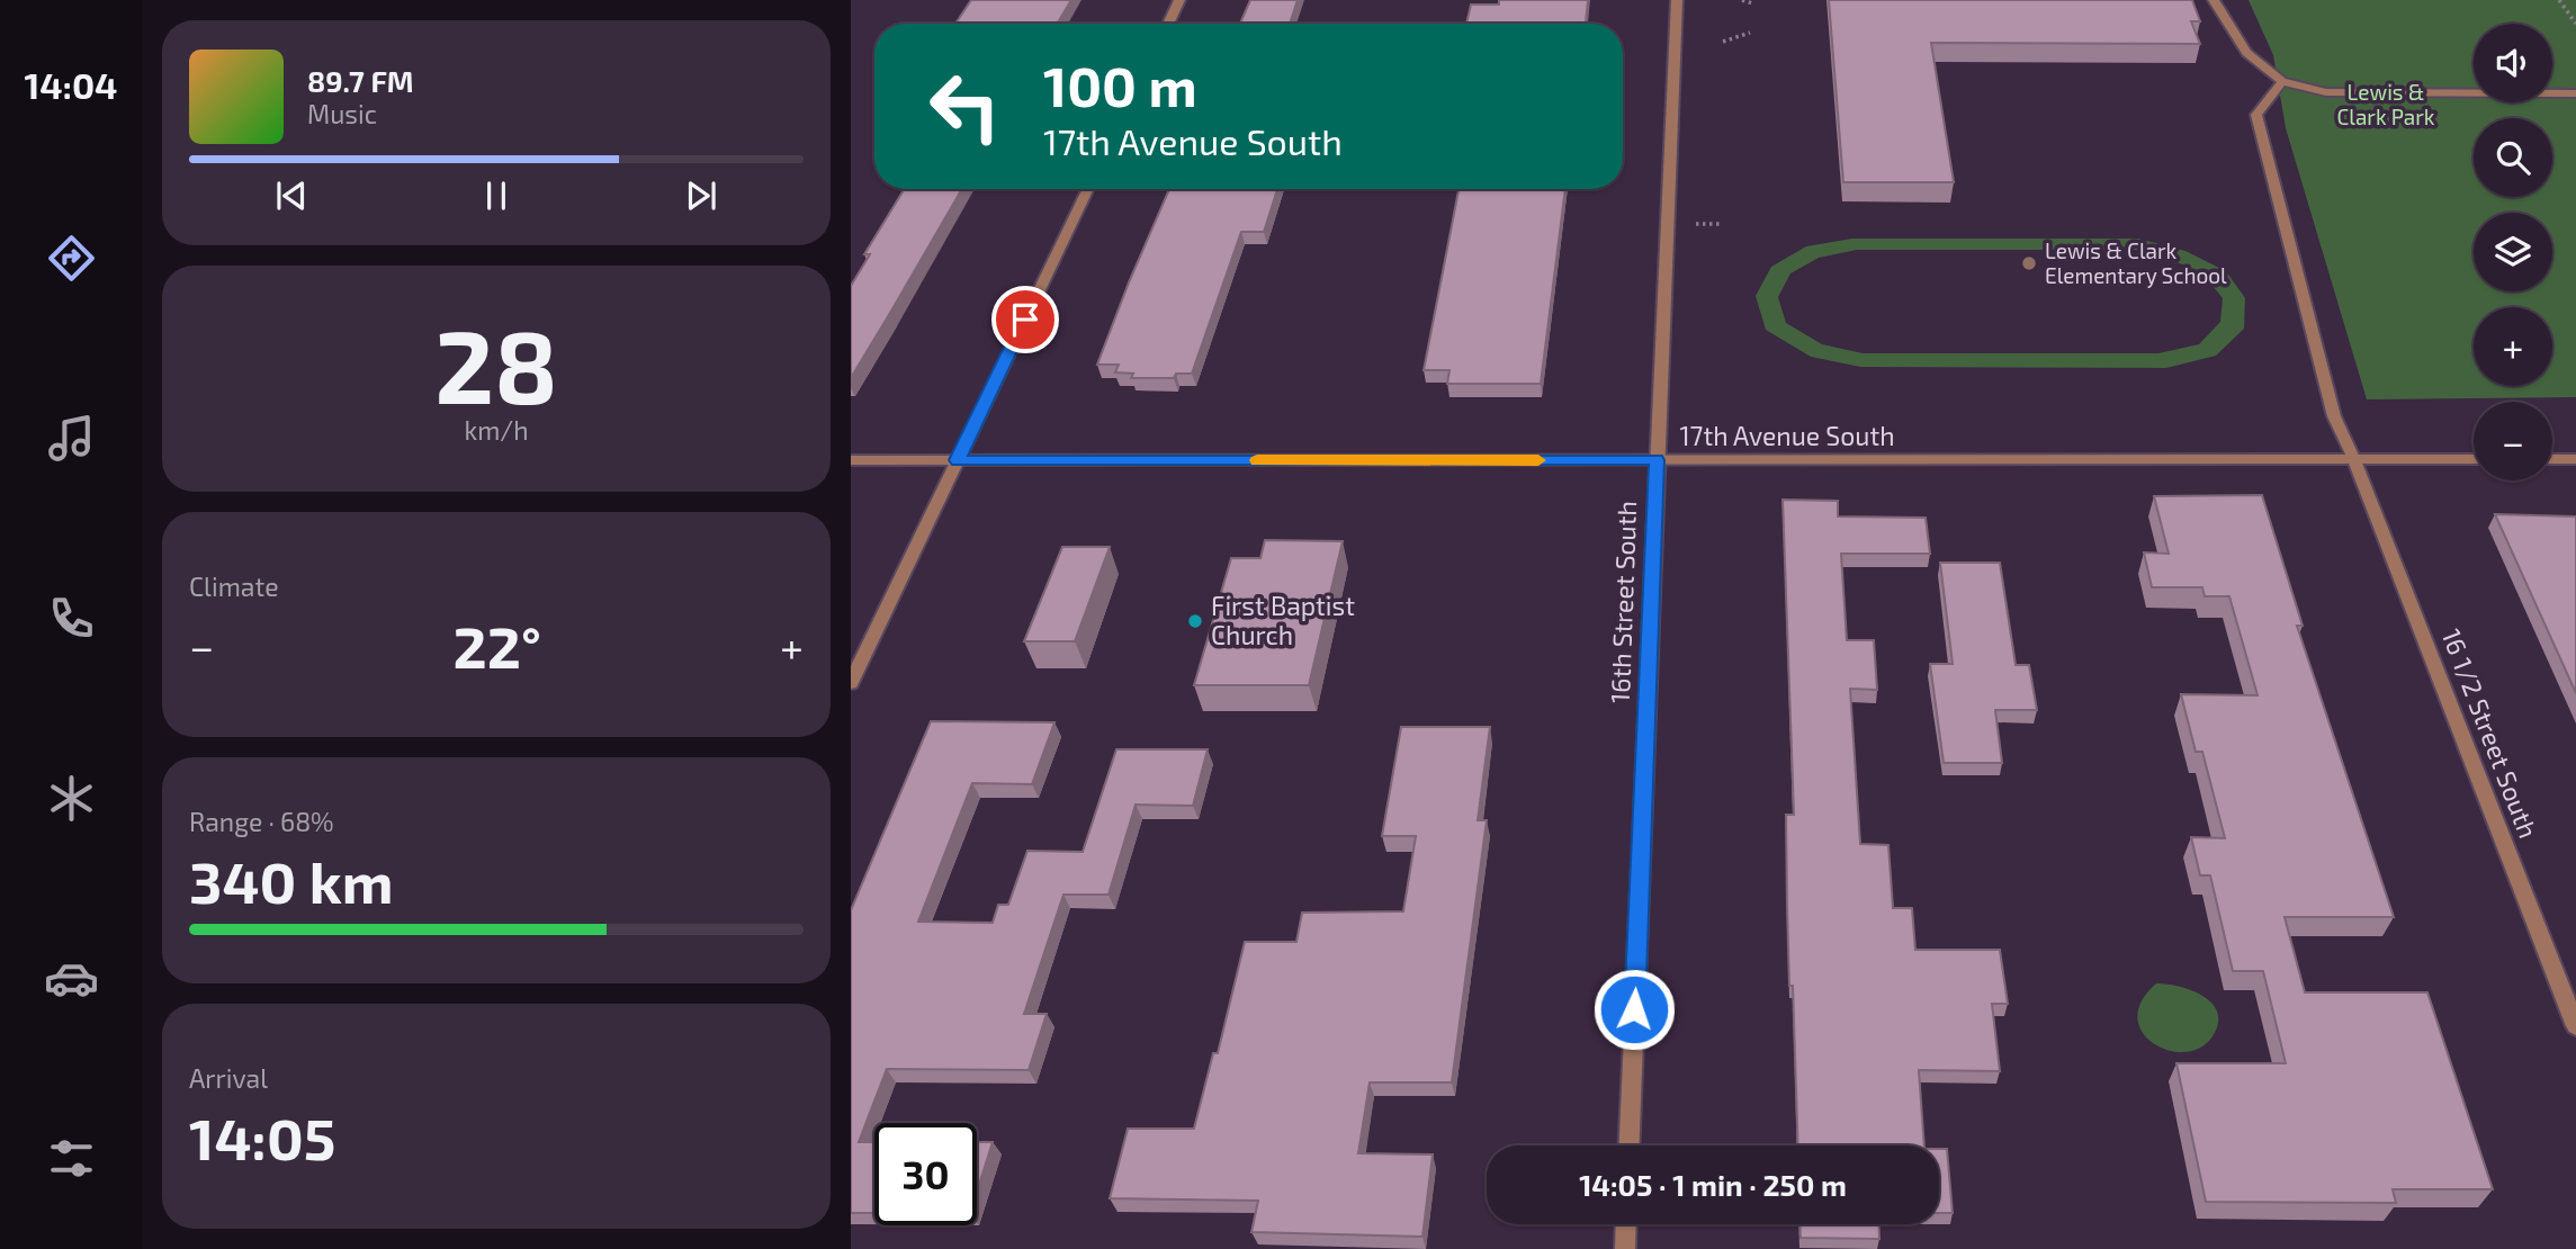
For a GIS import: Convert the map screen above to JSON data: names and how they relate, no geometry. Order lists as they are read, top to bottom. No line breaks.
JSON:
{"streets":{"street":["17th Avenue South","16th Street South","16 1/2 Street South"]},"crossings":[["17th Avenue South","16th Street South"],["17th Avenue South","16 1/2 Street South"]],"parks":["Lewis & Clark Park"],"places":["Lewis & Clark Elementary School","First Baptist Church"],"page":{"tabs":"14:04","map_buttons":["+","−"],"turn":["100 m","17th Avenue South"],"song":["89.7 FM","Music"],"tile":[["28","km/h"],"Climate",["Range · 68%","340 km"],["Arrival","14:05"]],"heat":["−","22°","+"],"limit":"30","trip":"14:05 · 1 min · 250 m"}}
